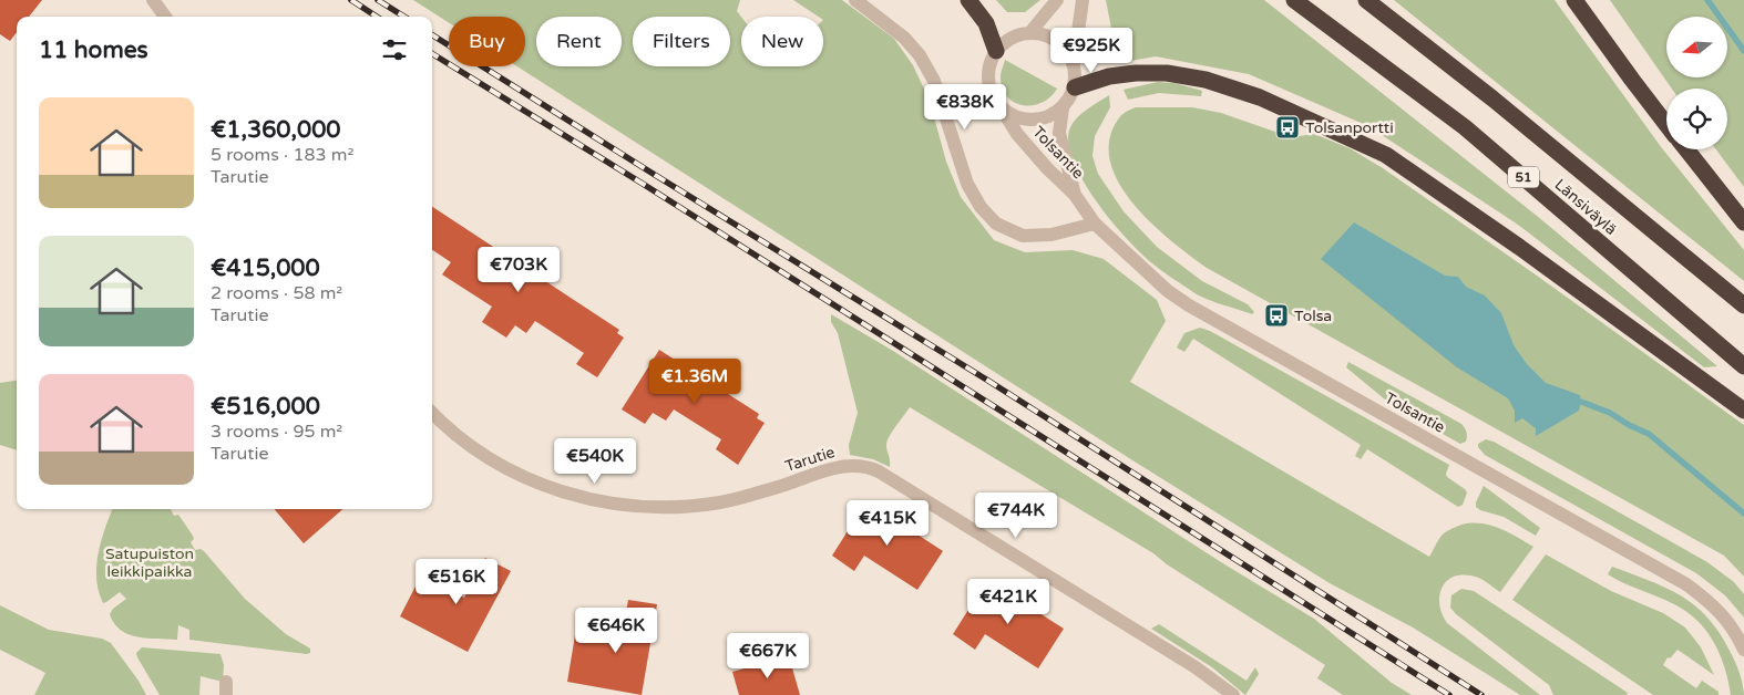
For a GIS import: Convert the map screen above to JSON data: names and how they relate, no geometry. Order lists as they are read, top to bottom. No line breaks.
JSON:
{"streets":{"highway":["51","Länsiväylä"],"street":["Tolsantie","Tarutie"]},"parks":["Satupuiston leikkipaikka"],"places":{"bus stop":["Tolsanportti","Tolsa"]},"north":"left","page":{"chip":["Buy","Rent","Filters","New"],"heading":"11 homes","price":["€925K","€838K","€703K","€1.36M","€540K","€744K","€415K","€516K","€421K","€646K","€667K"],"list":[{"name":"€1,360,000","note":"5 rooms · 183 m² · Tarutie"},{"name":"€415,000","note":"2 rooms · 58 m² · Tarutie"},{"name":"€516,000","note":"3 rooms · 95 m² · Tarutie"}]}}
